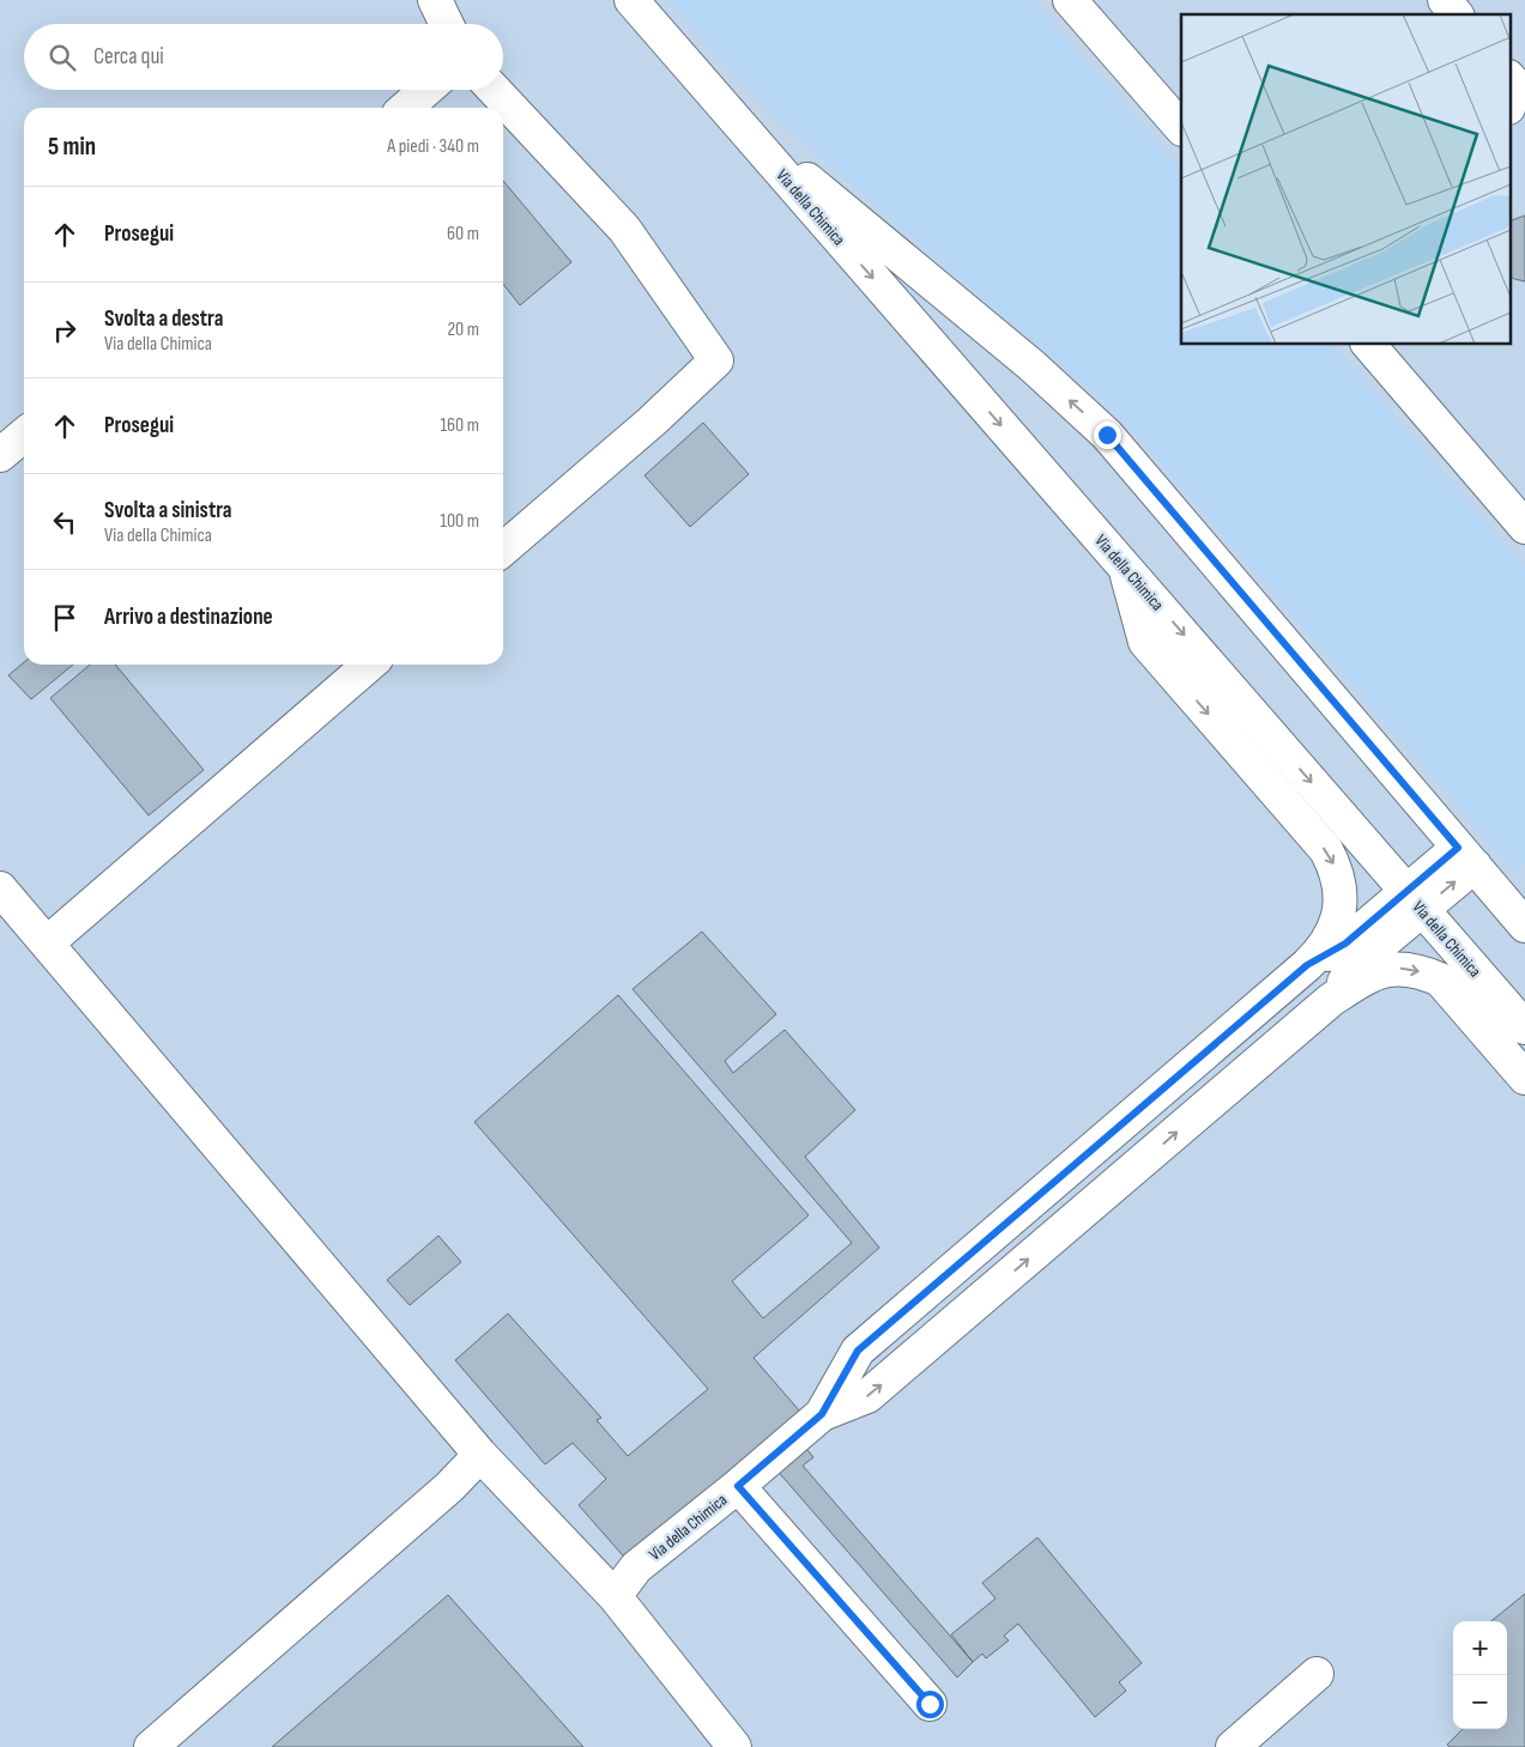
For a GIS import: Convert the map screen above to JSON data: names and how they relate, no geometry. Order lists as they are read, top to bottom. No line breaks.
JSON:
{"streets":{"lane":["Via della Chimica"]},"page":{"search":"Cerca qui","heading":["5 min","A piedi · 340 m"],"list":[["Prosegui","60 m"],["Svolta a destra","Via della Chimica","20 m"],["Prosegui","160 m"],["Svolta a sinistra","Via della Chimica","100 m"],"Arrivo a destinazione"],"map_buttons":["+","−"]}}
